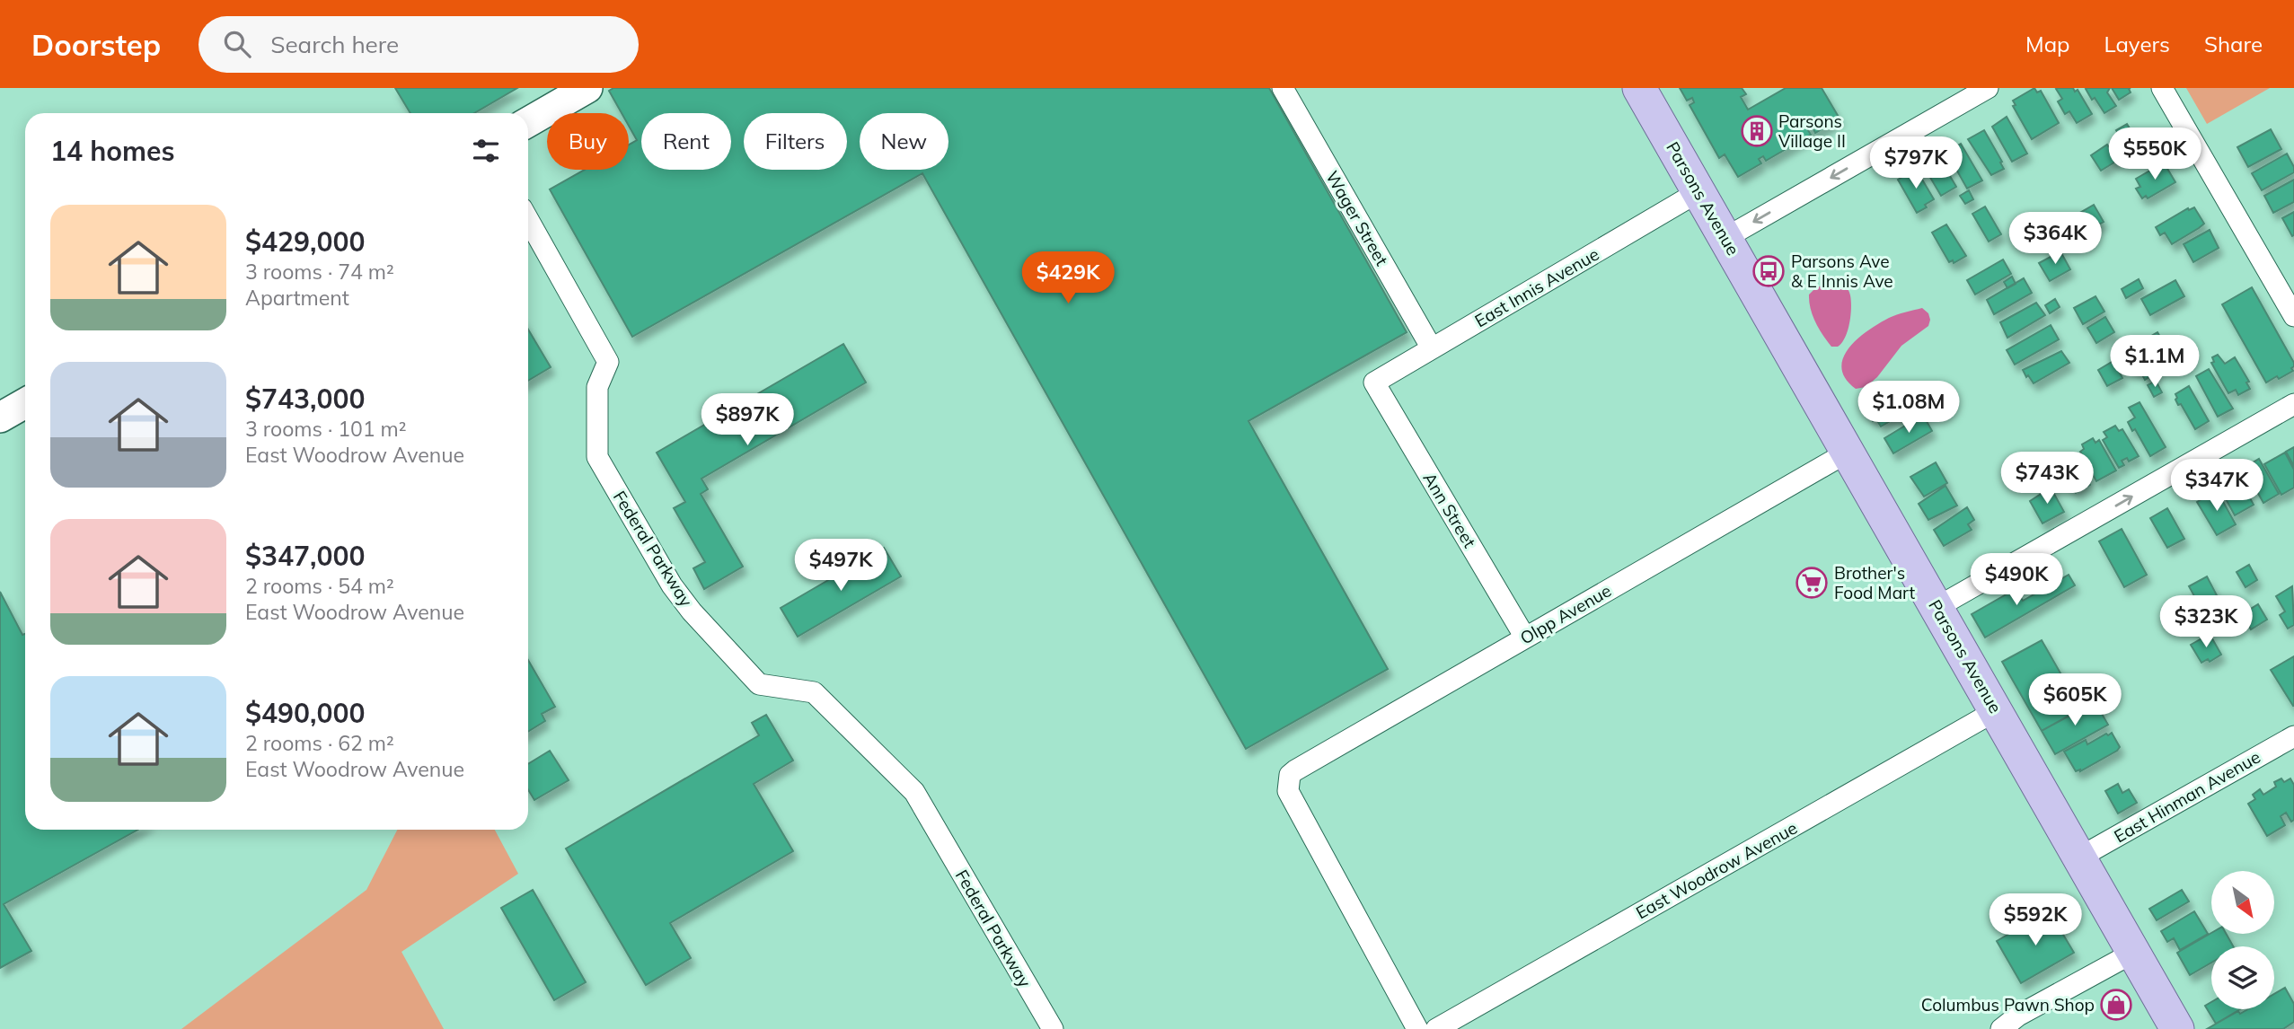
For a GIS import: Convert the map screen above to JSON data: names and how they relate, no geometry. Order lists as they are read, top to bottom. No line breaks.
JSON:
{"streets":{"main road":["Parsons Avenue"],"street":["Wager Street","East Innis Avenue","Ann Street","Federal Parkway","Olpp Avenue","East Hinman Avenue","East Woodrow Avenue"]},"crossings":[["Parsons Avenue","East Innis Avenue"],["Parsons Avenue","Olpp Avenue"],["Parsons Avenue","East Hinman Avenue"],["Parsons Avenue","East Woodrow Avenue"],["Wager Street","East Innis Avenue"],["East Innis Avenue","Ann Street"],["Ann Street","Olpp Avenue"]],"places":{"building":["Parsons Village II"],"bus stop":["Parsons Ave & E Innis Ave"],"supermarket":["Brother's Food Mart"],"shop":["Columbus Pawn Shop"]},"north":"bottom right","page":{"header":"Doorstep","search":"Search here","nav":["Map","Layers","Share"],"chip":["Buy","Rent","Filters","New"],"heading":"14 homes","price":["$550K","$797K","$364K","$429K","$1.1M","$1.08M","$897K","$743K","$347K","$497K","$490K","$323K","$605K","$592K"],"list":[{"name":"$429,000","note":"3 rooms · 74 m² · Apartment"},{"name":"$743,000","note":"3 rooms · 101 m² · East Woodrow Avenue"},{"name":"$347,000","note":"2 rooms · 54 m² · East Woodrow Avenue"},{"name":"$490,000","note":"2 rooms · 62 m² · East Woodrow Avenue"}]}}
